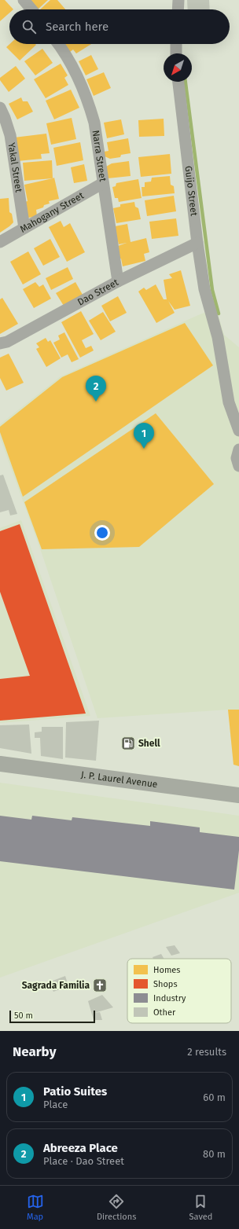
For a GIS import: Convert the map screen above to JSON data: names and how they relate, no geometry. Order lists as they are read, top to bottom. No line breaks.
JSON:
{"streets":{"main road":["J. P. Laurel Avenue"],"street":["Narra Street","Yakal Street","Guijo Street","Mahogany Street","Dao Street"]},"crossings":[["Narra Street","Mahogany Street"],["Narra Street","Dao Street"],["Yakal Street","Mahogany Street"],["Guijo Street","Dao Street"]],"places":{"fuel station":["Shell"],"church":["Sagrada Familia"]},"legend":["Homes","Shops","Industry","Other"],"scale_bar":"50 m","north":"bottom left","page":{"search":"Search here","pins":["2","1"],"scale":"50 m","heading":["Nearby","2 results"],"list":[{"mark":"1","name":"Patio Suites","note":"Place","value":"60 m"},{"mark":"2","name":"Abreeza Place","note":"Place · Dao Street","value":"80 m"}],"nav":["Map","Directions","Saved"]}}
